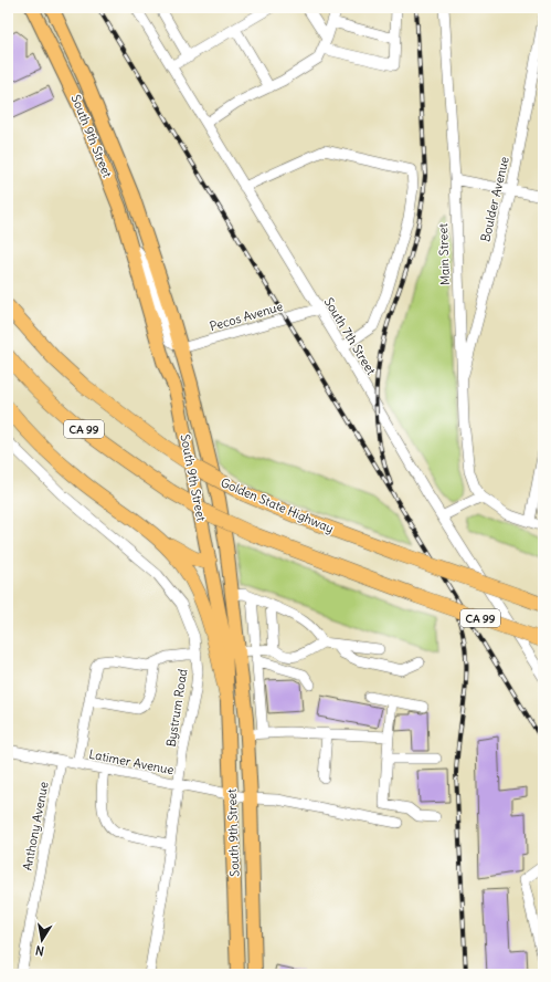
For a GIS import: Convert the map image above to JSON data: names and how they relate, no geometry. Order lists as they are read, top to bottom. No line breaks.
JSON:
{"streets":{"highway":["CA 99","Golden State Highway"],"main road":["South 9th Street"],"street":["Boulder Avenue","Main Street","Pecos Avenue","South 7th Street","Bystrum Road","Latimer Avenue","Anthony Avenue"]},"crossings":[["South 9th Street","Pecos Avenue"],["South 9th Street","Latimer Avenue"],["Boulder Avenue","Main Street"],["Pecos Avenue","South 7th Street"],["Bystrum Road","Latimer Avenue"],["Latimer Avenue","Anthony Avenue"]],"north":"bottom"}
